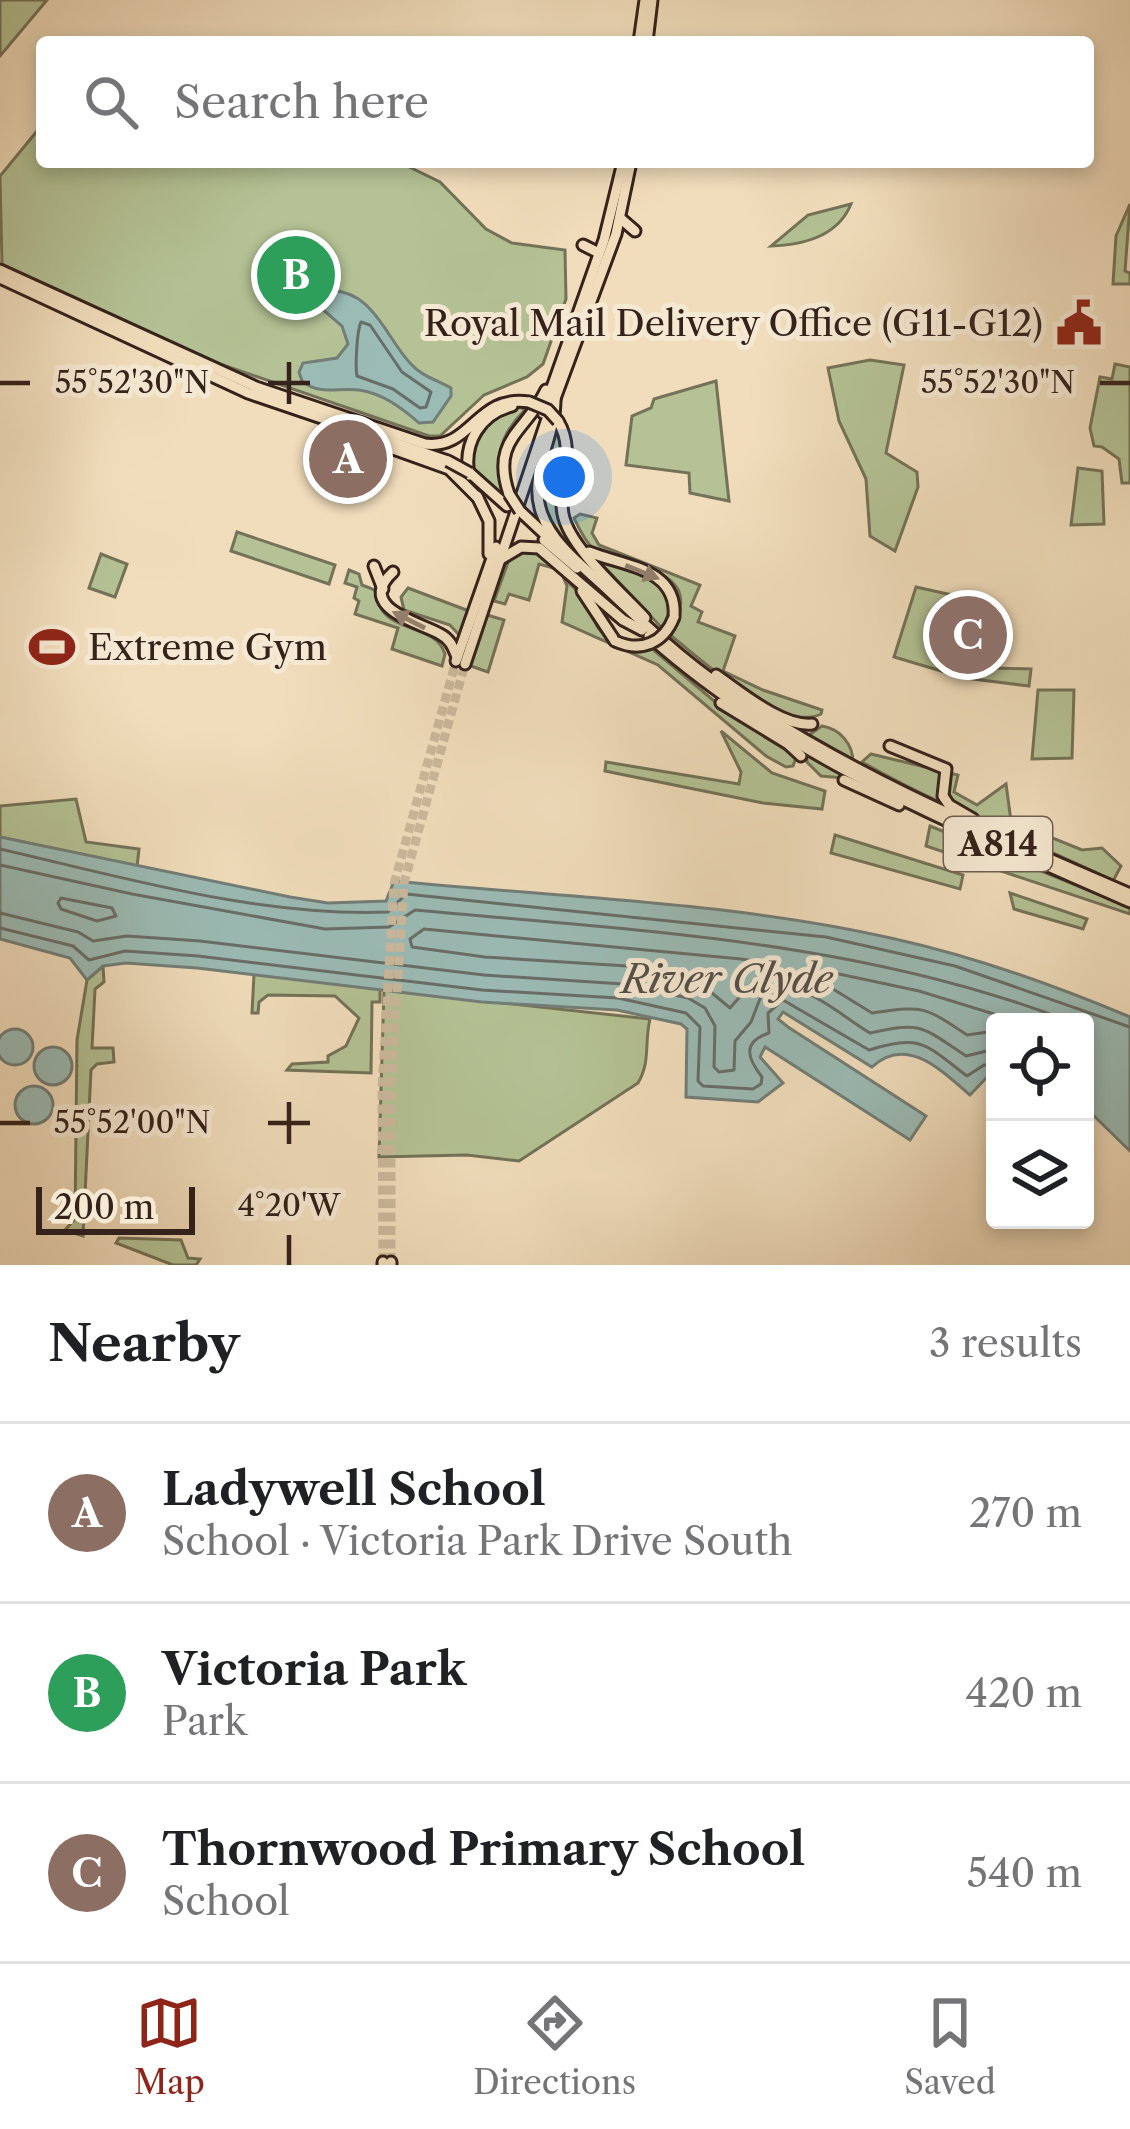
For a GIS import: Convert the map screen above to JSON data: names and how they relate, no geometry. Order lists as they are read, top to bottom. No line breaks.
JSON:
{"streets":{"main road":["A814"]},"water":["River Clyde"],"places":{"public building":["Royal Mail Delivery Office (G11-G12)"],"sports":["Extreme Gym"]},"scale_bar":"200 m","page":{"search":"Search here","pins":["B","A","C"],"scale":"200 m","heading":["Nearby","3 results"],"list":[{"mark":"A","name":"Ladywell School","note":"School · Victoria Park Drive South","value":"270 m"},{"mark":"B","name":"Victoria Park","note":"Park","value":"420 m"},{"mark":"C","name":"Thornwood Primary School","note":"School","value":"540 m"}],"nav":["Map","Directions","Saved"]},"coordinates":["55°52'30\"N","55°52'00\"N","4°20'W"]}
